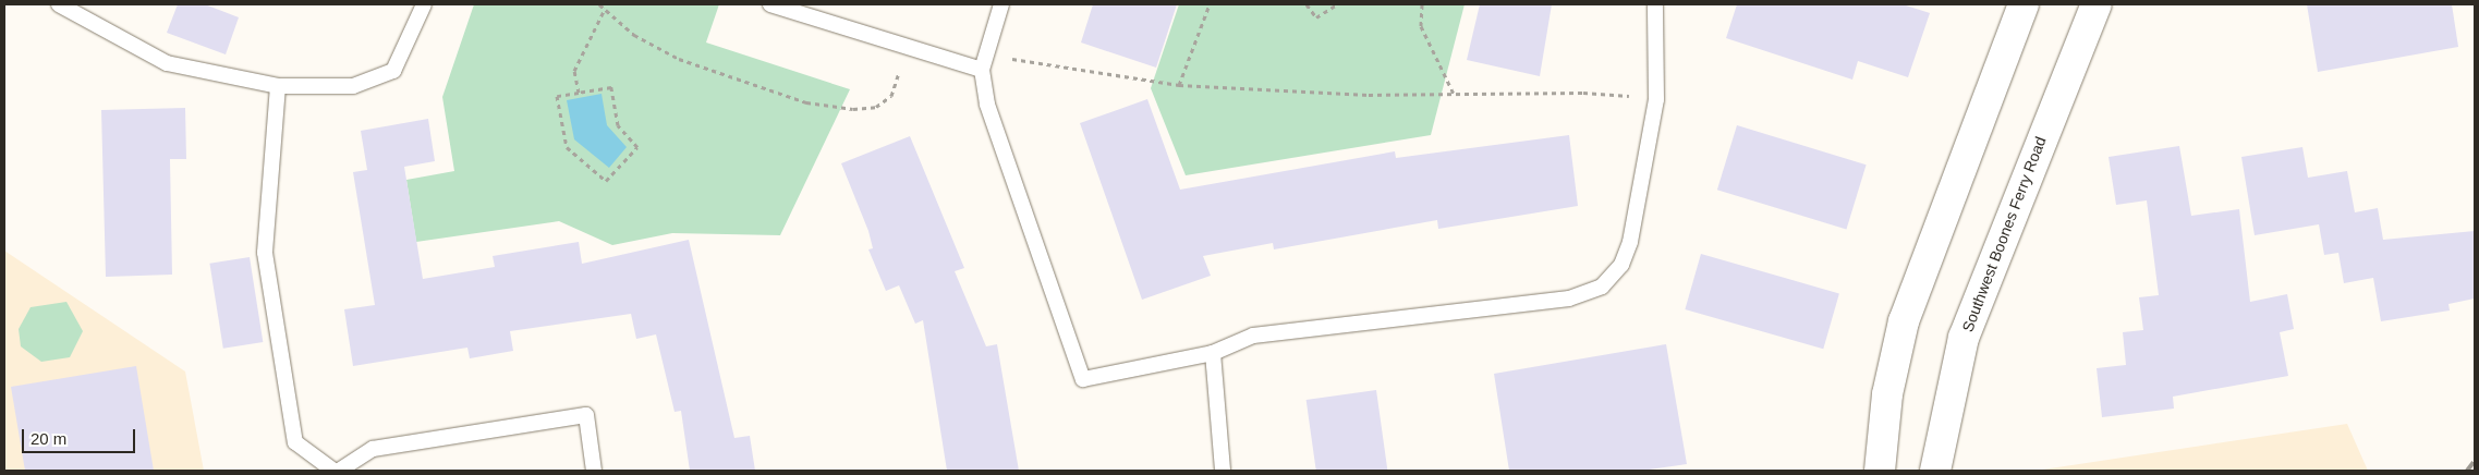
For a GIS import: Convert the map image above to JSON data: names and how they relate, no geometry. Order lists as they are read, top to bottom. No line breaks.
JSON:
{"streets":{"main road":["Southwest Boones Ferry Road"]},"scale_bar":"20 m"}
